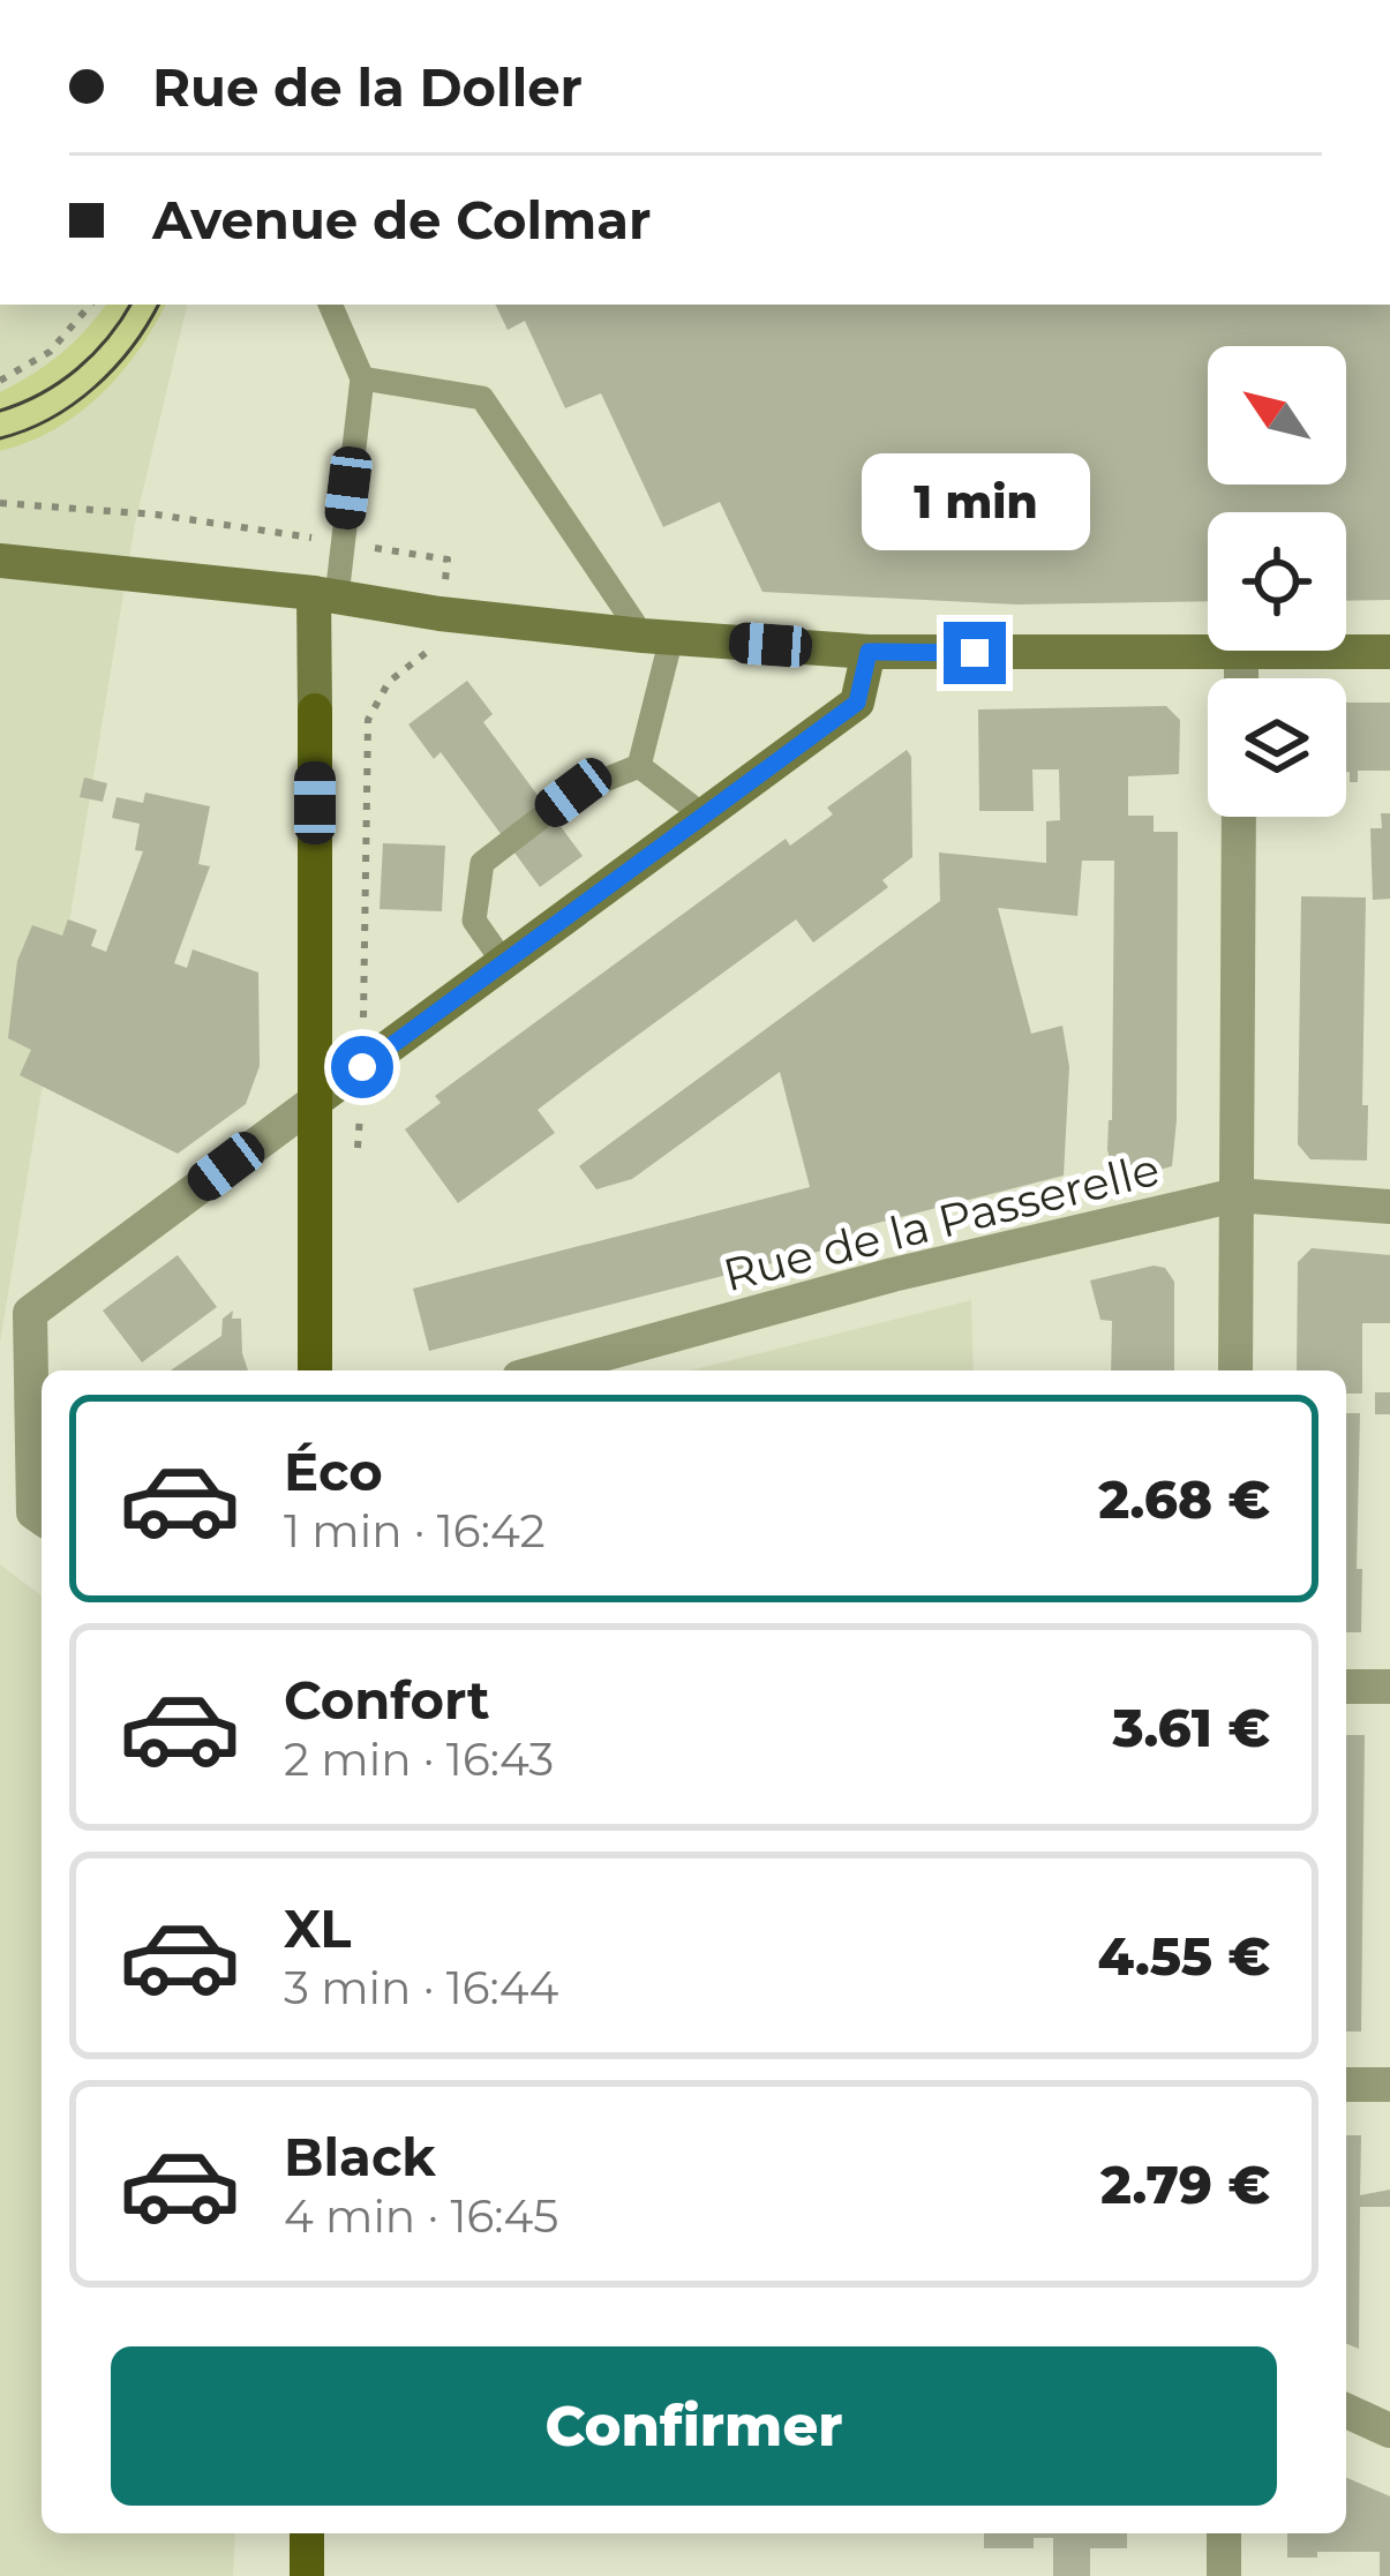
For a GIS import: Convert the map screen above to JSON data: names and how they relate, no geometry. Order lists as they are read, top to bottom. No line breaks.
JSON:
{"streets":{"street":["Rue de la Passerelle"]},"north":"top left","page":{"banner":["Rue de la Doller","Avenue de Colmar"],"bubble":"1 min","list":[{"name":"Éco","note":"1 min · 16:42","value":"2.68 €"},{"name":"Confort","note":"2 min · 16:43","value":"3.61 €"},{"name":"XL","note":"3 min · 16:44","value":"4.55 €"},{"name":"Black","note":"4 min · 16:45","value":"2.79 €"}],"buttons":"Confirmer"}}
